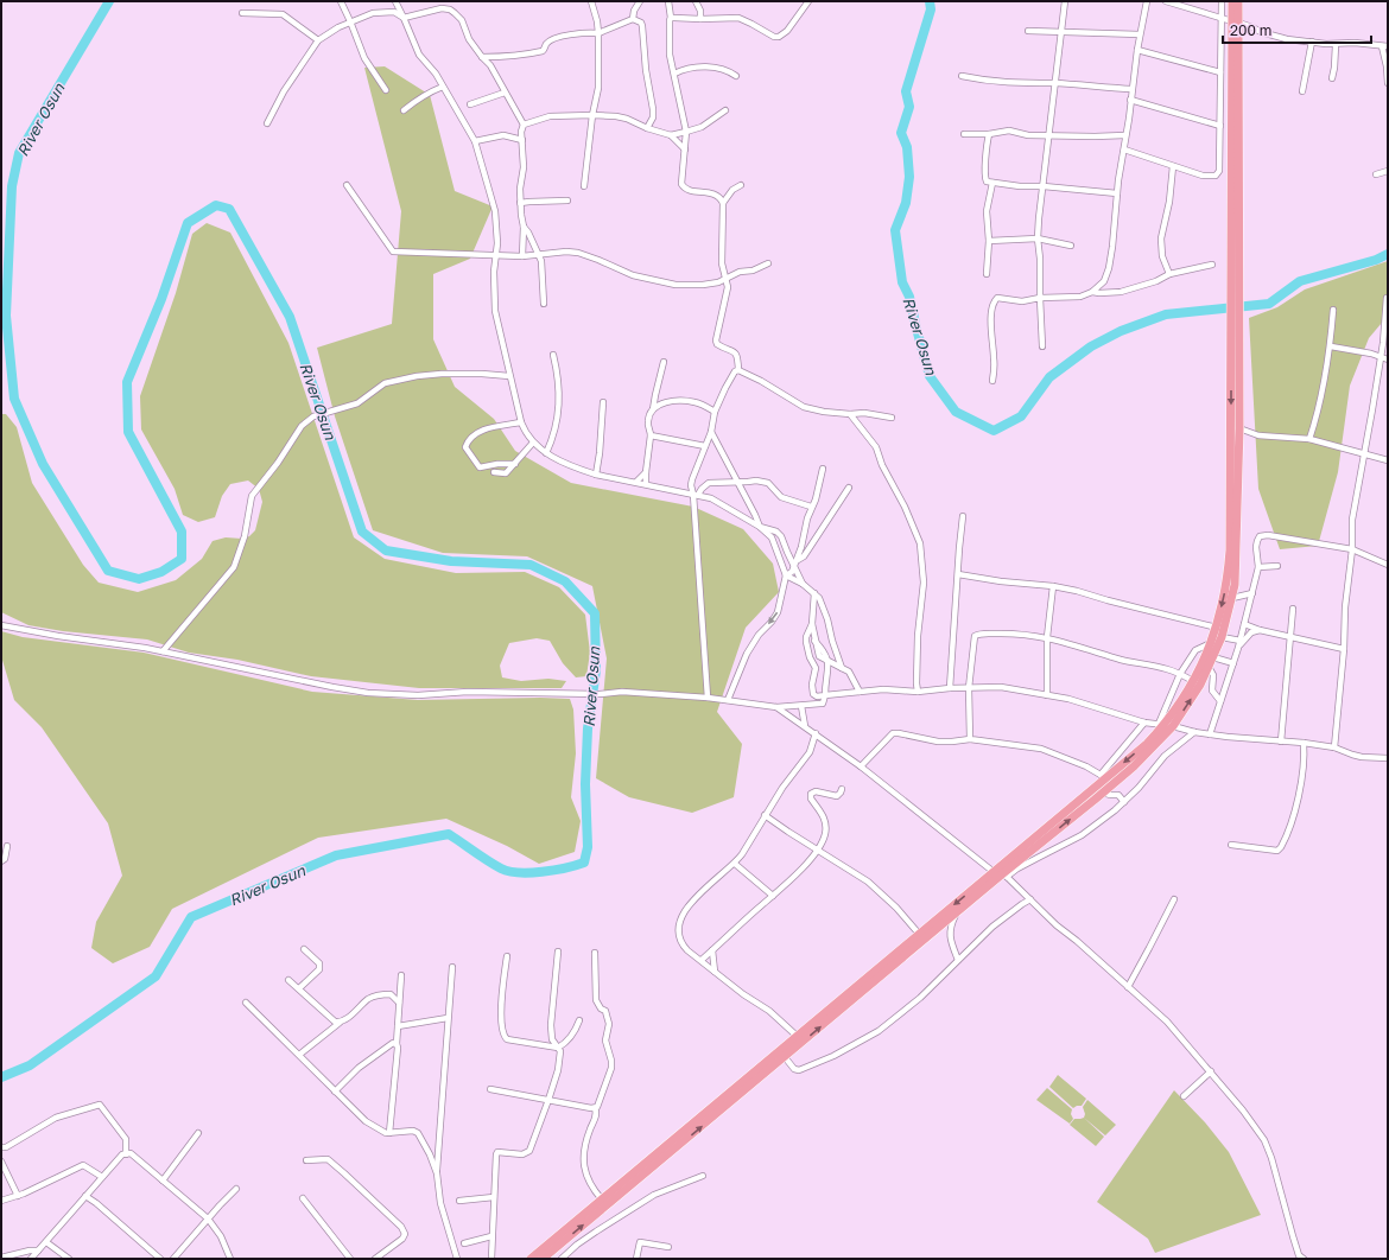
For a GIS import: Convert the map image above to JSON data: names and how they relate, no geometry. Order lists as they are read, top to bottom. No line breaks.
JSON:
{"water":["River Osun"],"scale_bar":"200 m"}
